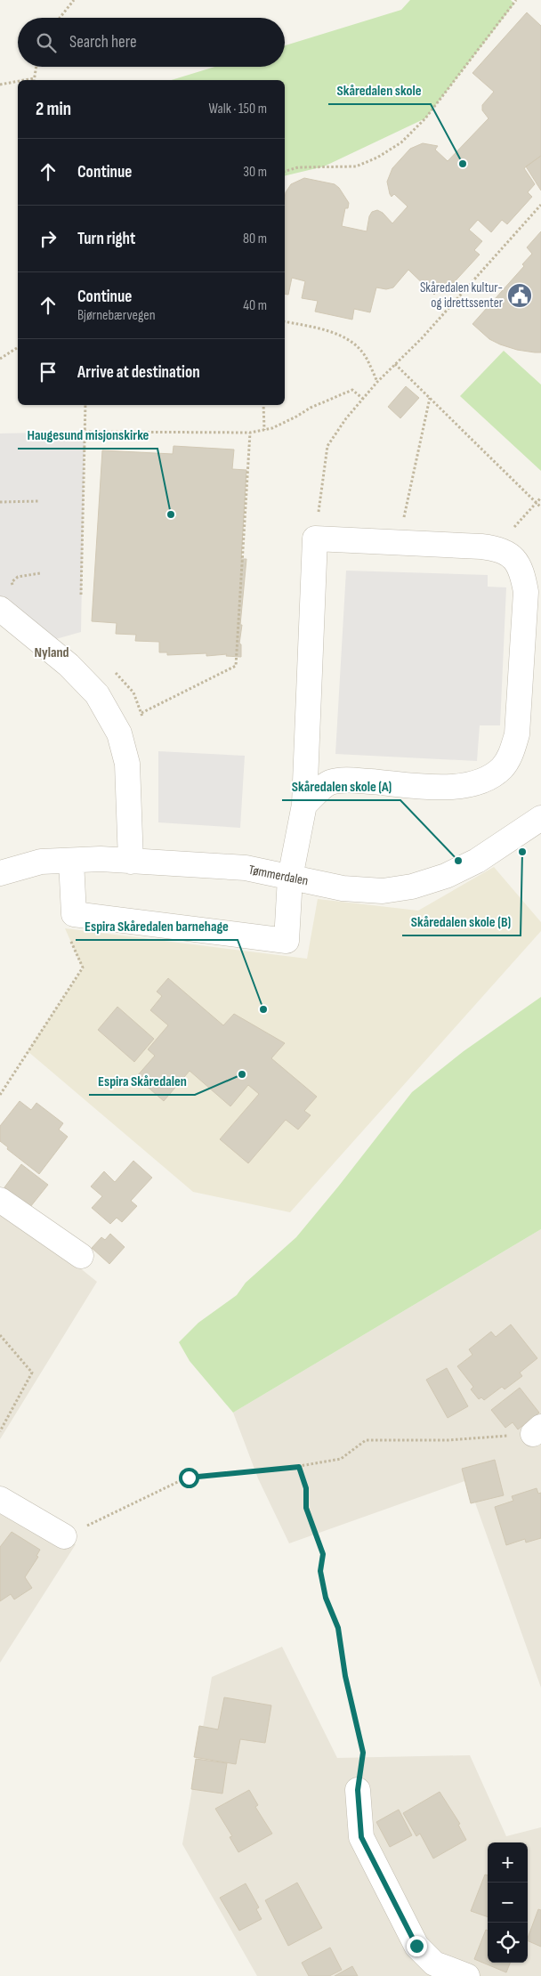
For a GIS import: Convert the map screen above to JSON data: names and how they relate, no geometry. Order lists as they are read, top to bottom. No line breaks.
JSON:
{"streets":{"street":["Tømmerdalen"]},"districts":["Nyland"],"places":{"other":["Skåredalen skole","Haugesund misjonskirke","Skåredalen skole (B)","Skåredalen skole (A)","Espira Skåredalen barnehage","Espira Skåredalen"],"public building":["Skåredalen kultur- og idrettssenter"]},"page":{"search":"Search here","heading":["2 min","Walk · 150 m"],"list":[["Continue","30 m"],["Turn right","80 m"],["Continue","Bjørnebærvegen","40 m"],"Arrive at destination"],"map_buttons":["+","−"]}}
